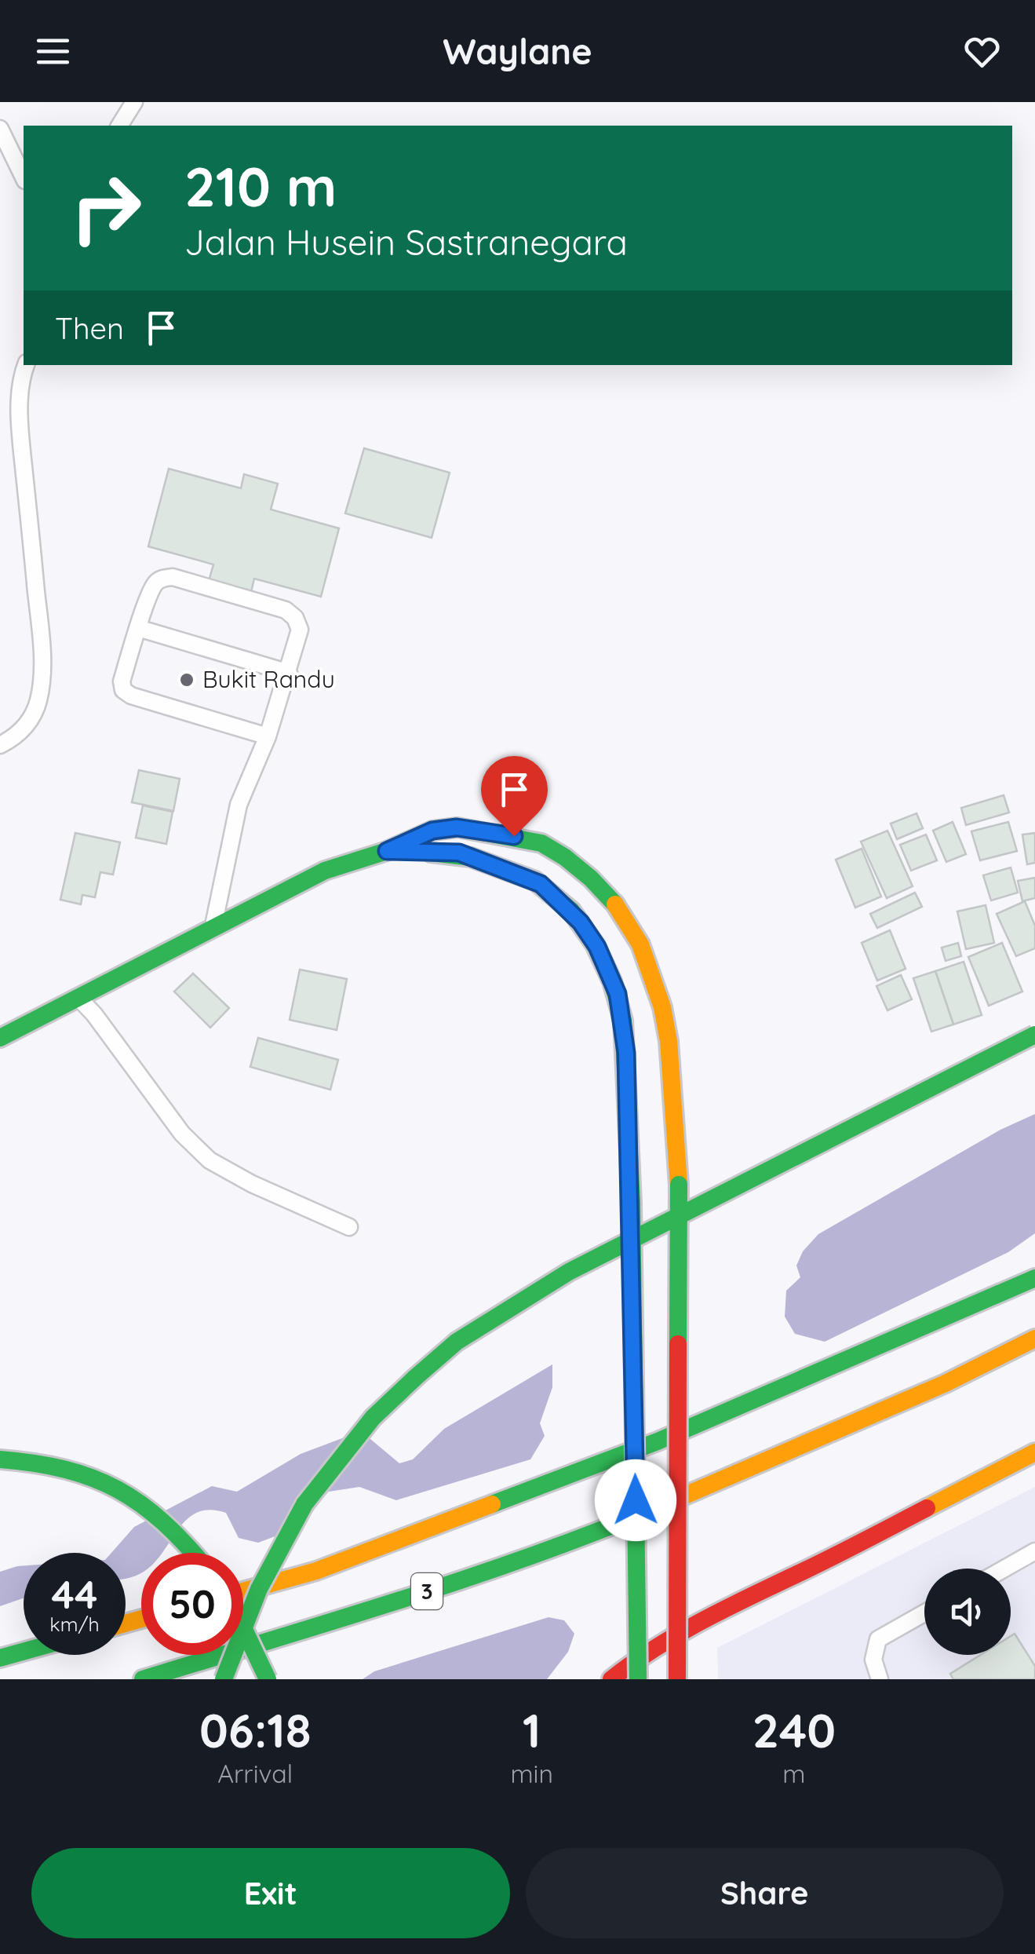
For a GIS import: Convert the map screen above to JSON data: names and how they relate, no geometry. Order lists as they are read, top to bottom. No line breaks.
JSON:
{"streets":{"main road":["3"]},"places":["Bukit Randu"],"page":{"header":"Waylane","turn":["210 m","Jalan Husein Sastranegara"],"then":"Then","speed":"44 km/h","limit":"50","eta":["06:18","Arrival","1","min","240","m"],"buttons":["Exit","Share"]}}
